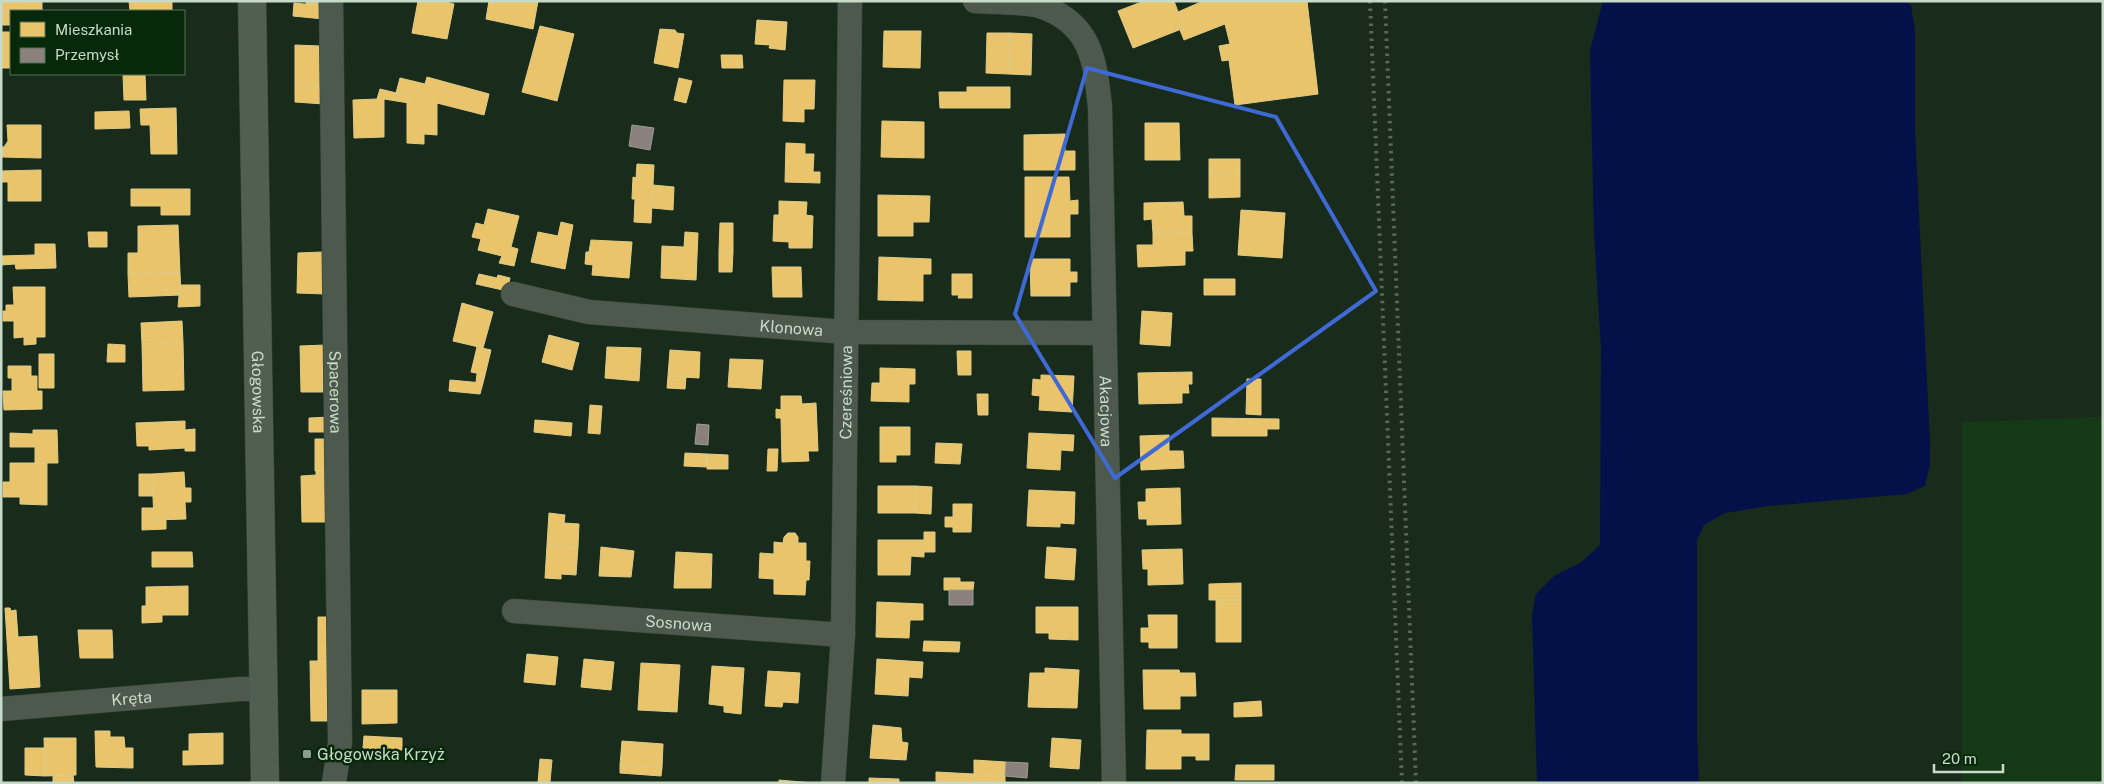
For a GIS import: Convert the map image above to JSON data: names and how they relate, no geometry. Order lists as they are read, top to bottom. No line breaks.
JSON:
{"streets":{"street":["Klonowa","Głogowska","Spacerowa","Czereśniowa","Akacjowa","Sosnowa","Kręta"]},"crossings":[["Klonowa","Czereśniowa"],["Klonowa","Akacjowa"],["Głogowska","Kręta"],["Czereśniowa","Sosnowa"]],"places":{"transit":["Głogowska Krzyż"]},"legend":["Mieszkania","Przemysł"],"scale_bar":"20 m"}
